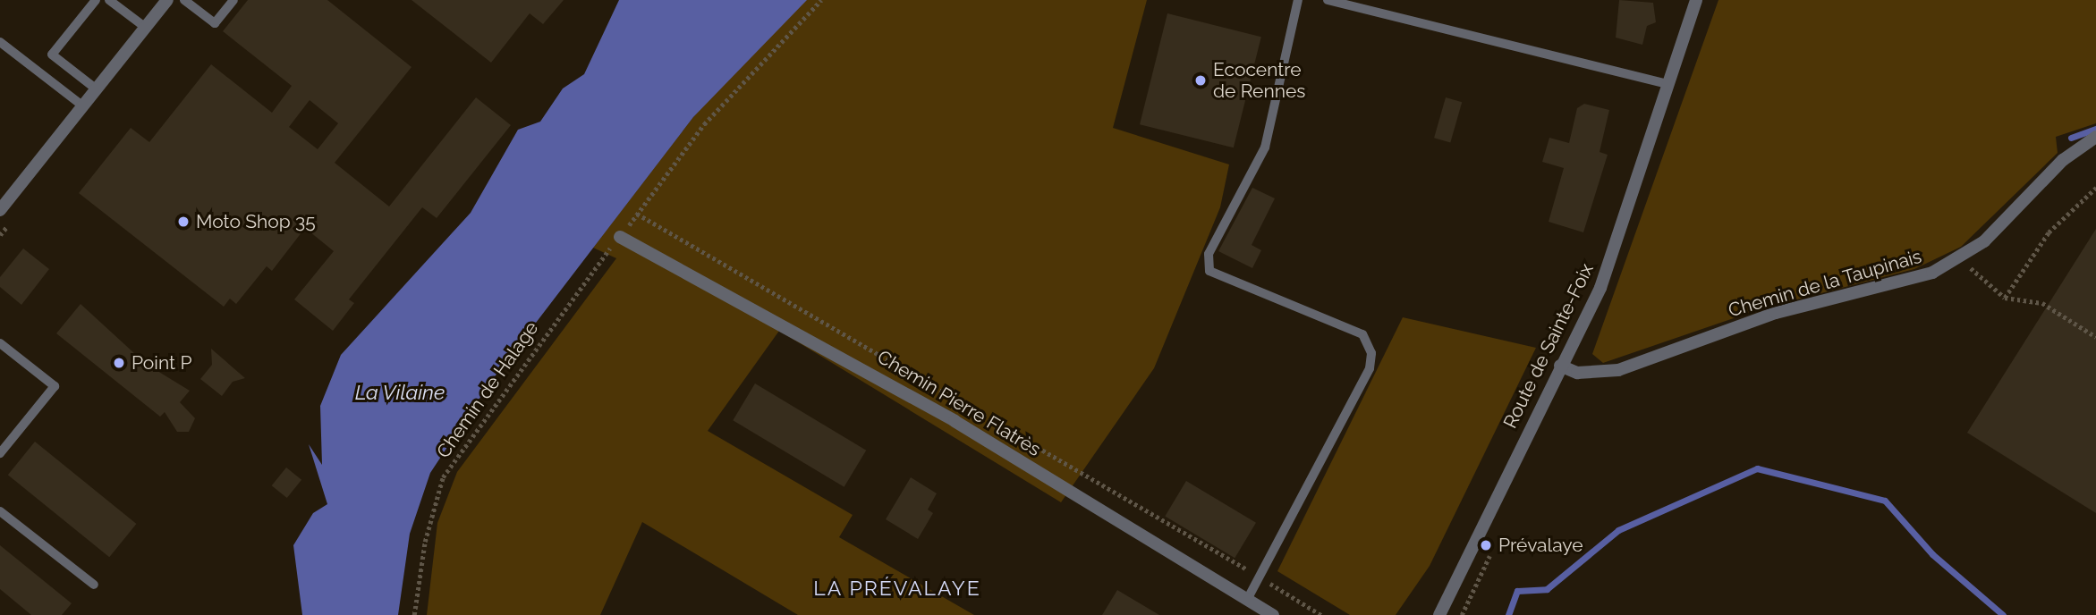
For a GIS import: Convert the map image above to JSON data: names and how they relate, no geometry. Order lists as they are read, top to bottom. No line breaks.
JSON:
{"streets":{"street":["Chemin de la Taupinais","Route de Sainte-Foix","Chemin Pierre Flatrès"],"path":["Chemin de Halage"]},"crossings":[["Chemin de la Taupinais","Route de Sainte-Foix"],["Chemin de Halage","Chemin Pierre Flatrès"]],"districts":["LA PRÉVALAYE"],"water":["La Vilaine"],"places":["Ecocentre de Rennes","Moto Shop 35","Point P","Prévalaye"]}
